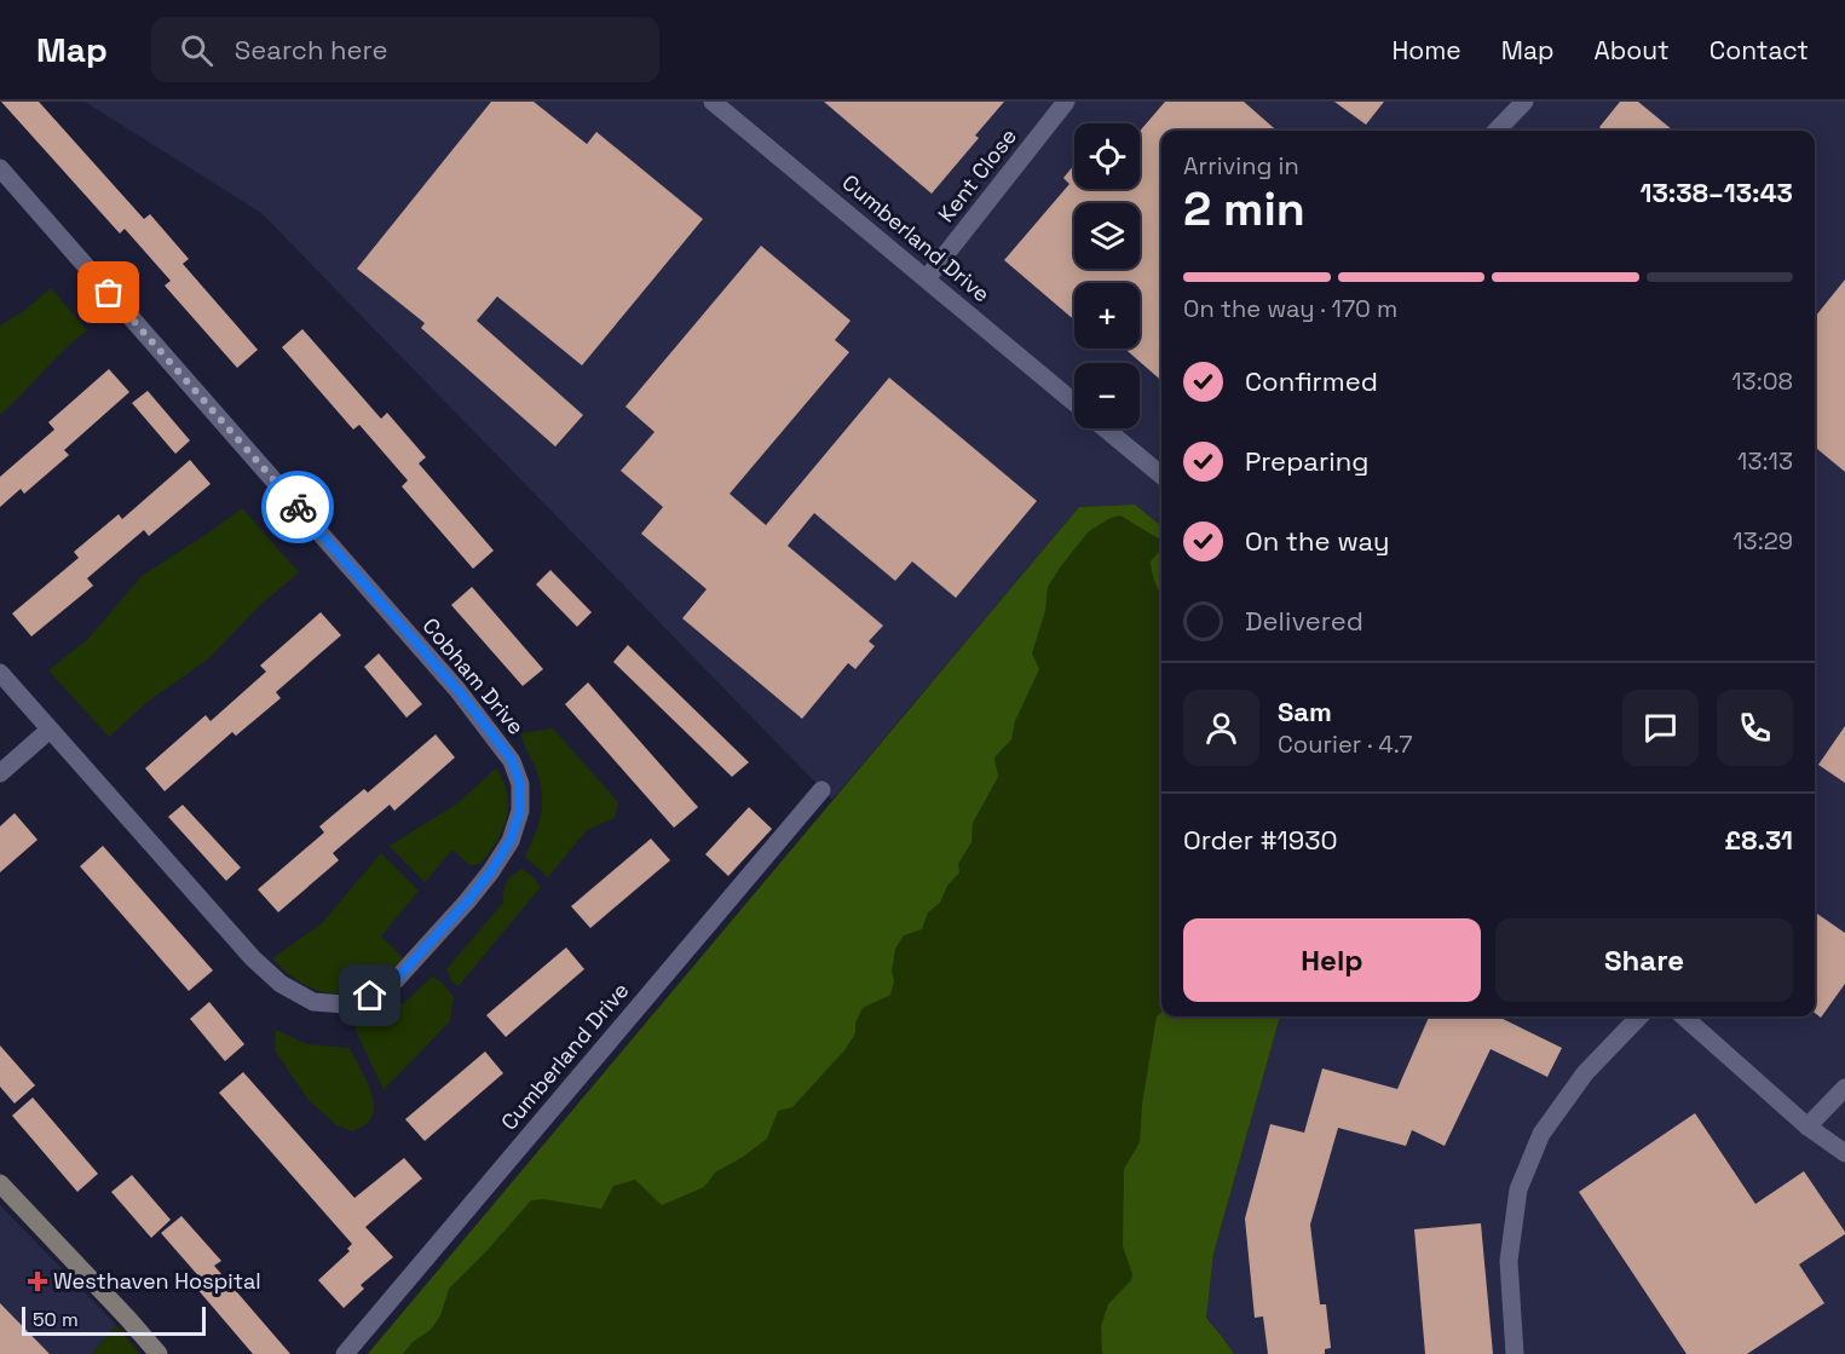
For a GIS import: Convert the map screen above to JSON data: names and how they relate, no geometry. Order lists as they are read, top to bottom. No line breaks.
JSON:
{"streets":{"street":["Kent Close","Cumberland Drive","Cobham Drive"]},"crossings":[["Kent Close","Cumberland Drive"]],"places":{"health":["Westhaven Hospital"]},"scale_bar":"50 m","page":{"header":"Map","search":"Search here","nav":["Home","Map","About","Contact"],"map_buttons":["+","−"],"heading":["2 min","Arriving in","13:38–13:43"],"panel":["Sam","Courier · 4.7","Order #1930","£8.31"],"bar":"On the way · 170 m","list":[["Confirmed","13:08"],["Preparing","13:13"],["On the way","13:29"],"Delivered"],"buttons":["Help","Share"],"scale":"50 m"}}
